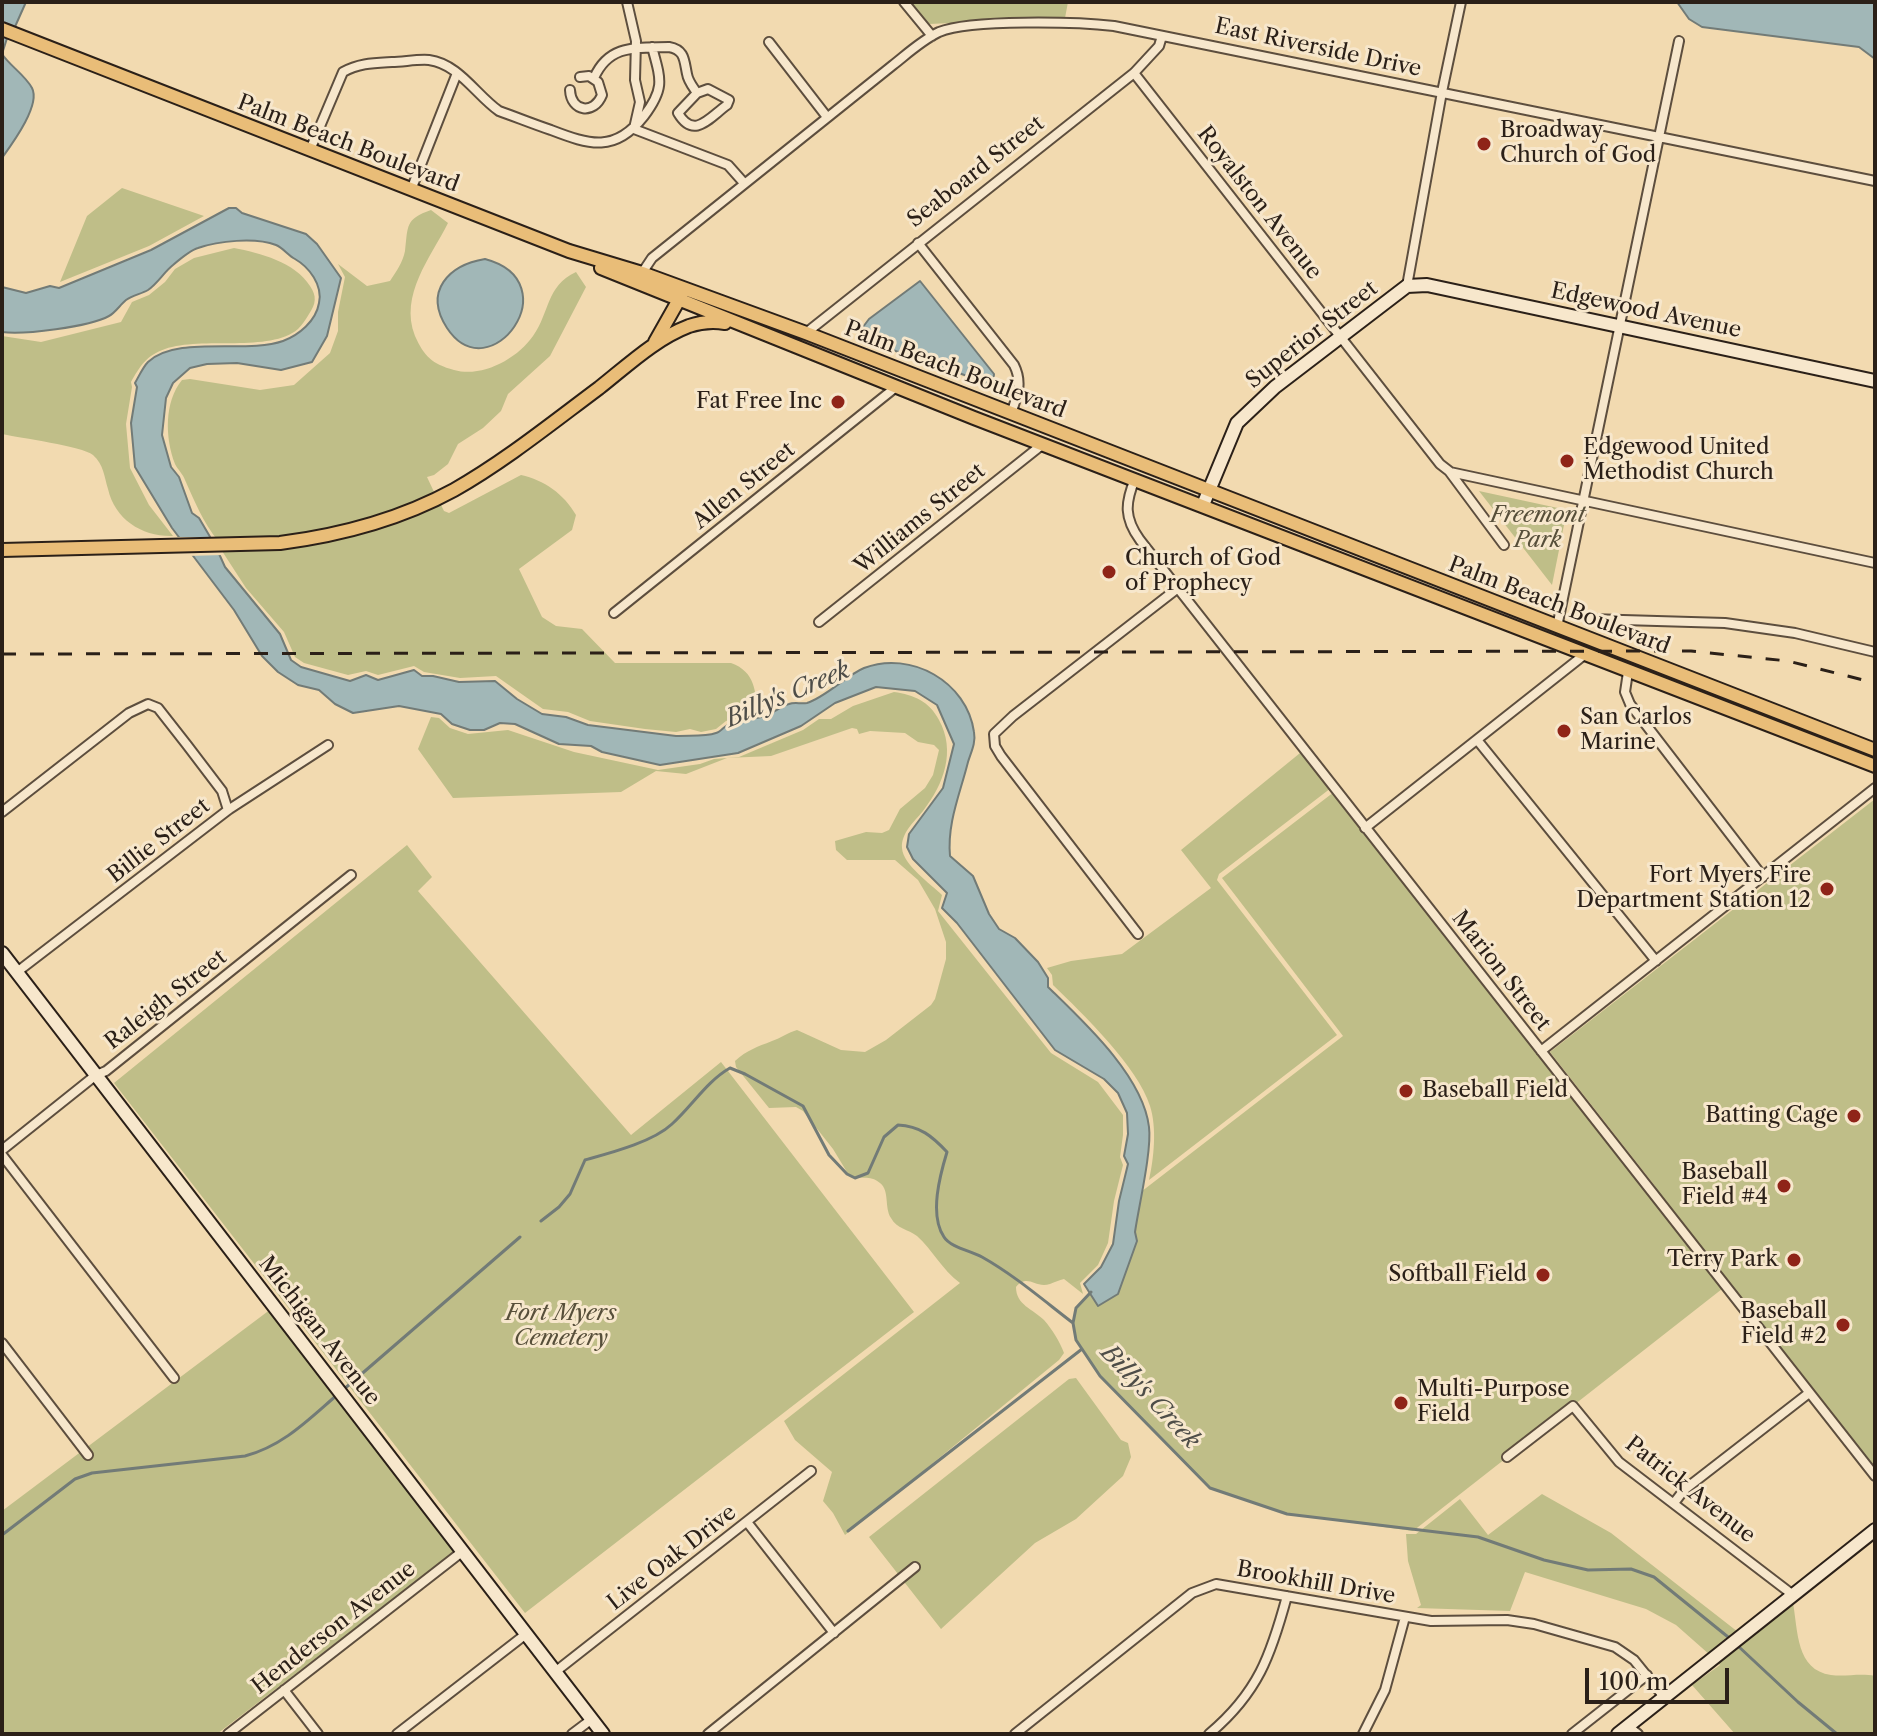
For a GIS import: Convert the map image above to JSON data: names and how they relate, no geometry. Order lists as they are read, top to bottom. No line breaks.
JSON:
{"streets":{"main road":["Palm Beach Boulevard"],"street":["East Riverside Drive","Seaboard Street","Royalston Avenue","Edgewood Avenue","Superior Street","Allen Street","Williams Street","Billie Street","Marion Street","Raleigh Street","Michigan Avenue","Patrick Avenue","Live Oak Drive","Brookhill Drive","Henderson Avenue"]},"crossings":[["East Riverside Drive","Palm Beach Boulevard"],["East Riverside Drive","Seaboard Street"],["East Riverside Drive","Superior Street"],["Palm Beach Boulevard","Seaboard Street"],["Palm Beach Boulevard","Superior Street"],["Palm Beach Boulevard","Allen Street"],["Palm Beach Boulevard","Williams Street"],["Palm Beach Boulevard","Marion Street"],["Seaboard Street","Royalston Avenue"],["Royalston Avenue","Superior Street"],["Edgewood Avenue","Superior Street"],["Billie Street","Michigan Avenue"],["Raleigh Street","Michigan Avenue"],["Michigan Avenue","Live Oak Drive"],["Michigan Avenue","Henderson Avenue"]],"water":["Billy's Creek"],"parks":["Freemont Park","Fort Myers Cemetery"],"places":["Broadway Church of God","Fat Free Inc","Edgewood United Methodist Church","Church of God of Prophecy","San Carlos Marine","Fort Myers Fire Department Station 12","Baseball Field","Batting Cage","Baseball Field #4","Terry Park","Softball Field","Baseball Field #2","Multi-Purpose Field"],"scale_bar":"100 m"}
